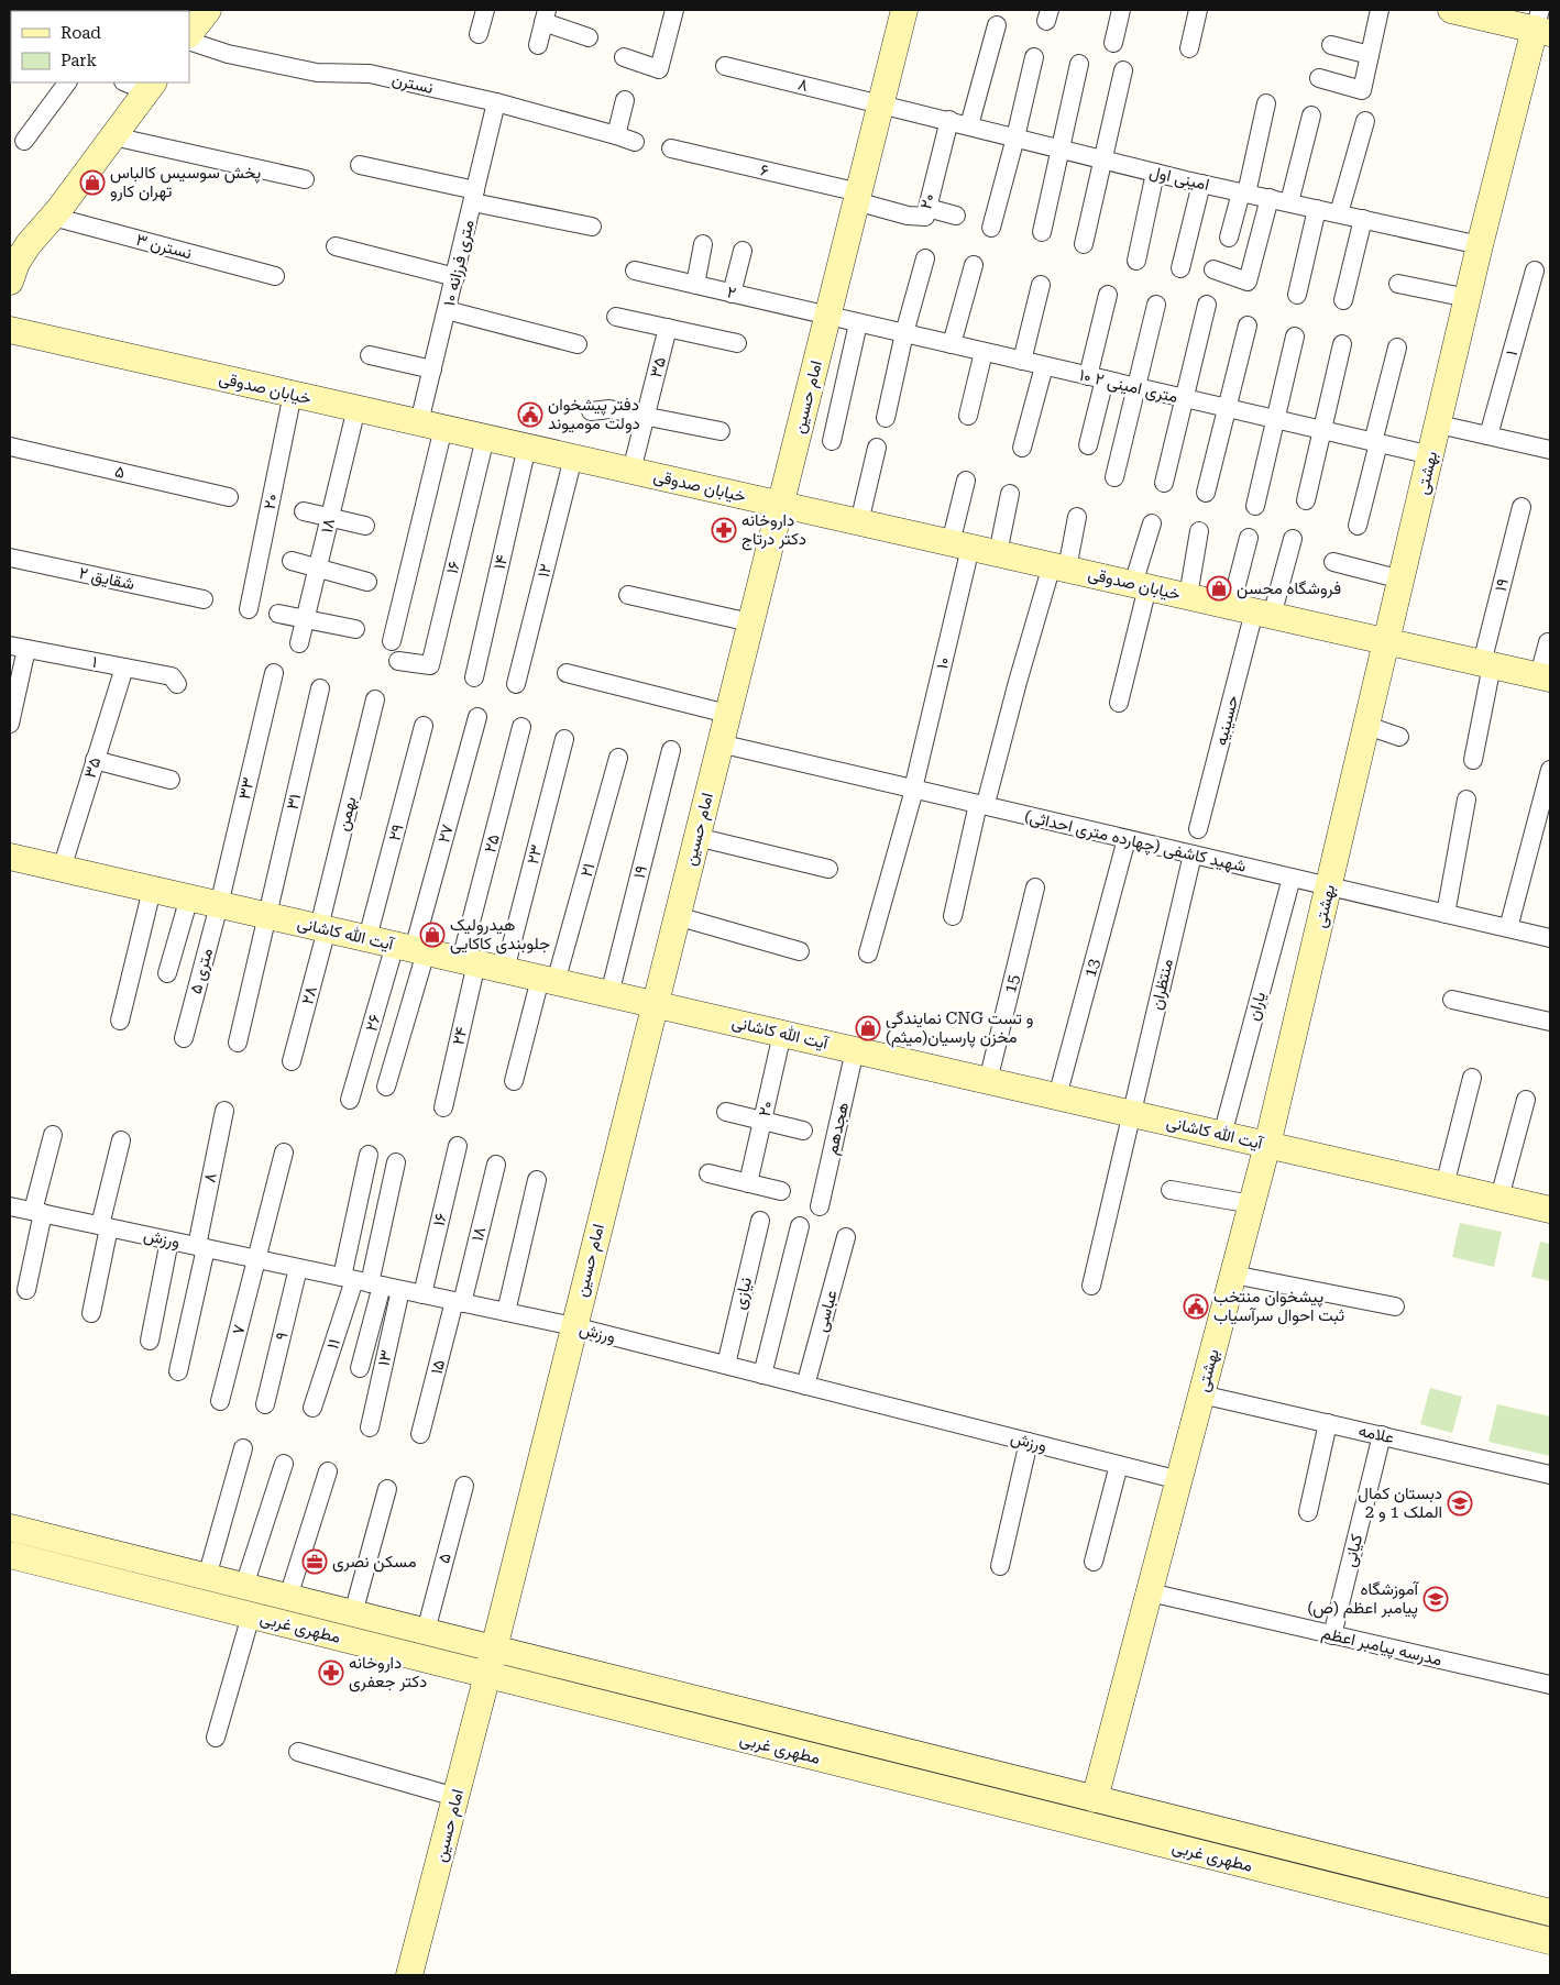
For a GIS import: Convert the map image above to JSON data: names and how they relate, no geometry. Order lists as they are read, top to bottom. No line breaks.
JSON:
{"streets":{"street":["نسترن","۸","۶","امینی اول","۲۰","نسترن ۳","۱۰ متری فرزانه","۲","۱","۳۵","۱۰ متری امینی ۲","خیابان صدوقی","امام حسین","۵","بهشتی","۱۸","۱۴","۱۶","۱۲","شقایق ۲","۱۹","۱۰","حسینیه","۳۳","۳۱","بهمن","۲۹","۲۷","شهید کاشفی (چهارده متری احداثی)","۲۵","۲۳","۲۱","آیت الله کاشانی","13","۵ متری","15","منتظران","۲۸","یاران","۲۶","۲۴","هجدهم","ورزش","نیازی","عباسی","۷","۹","۱۱","۱۳","۱۵","علامه","کیانی","مطهری غربی","مدرسه پیامبر اعظم"]},"crossings":[["نسترن","۱۰ متری فرزانه"],["۸","امینی اول"],["۸","امام حسین"],["۸","ورزش"],["۶","۲۰"],["۶","امام حسین"],["امینی اول","۲۰"],["امینی اول","امام حسین"],["امینی اول","بهشتی"],["۲۰","خیابان صدوقی"],["۲۰","امام حسین"],["۲۰","آیت الله کاشانی"],["۱۰ متری فرزانه","خیابان صدوقی"],["۲","۱۰ متری امینی ۲"],["۲","امام حسین"],["۱","۳۵"],["۳۵","خیابان صدوقی"],["۳۵","آیت الله کاشانی"],["۱۰ متری امینی ۲","امام حسین"],["۱۰ متری امینی ۲","بهشتی"],["خیابان صدوقی","امام حسین"],["خیابان صدوقی","بهشتی"],["خیابان صدوقی","۱۸"],["خیابان صدوقی","۱۴"],["خیابان صدوقی","۱۶"],["خیابان صدوقی","۱۲"],["خیابان صدوقی","۱۹"],["خیابان صدوقی","۱۰"],["خیابان صدوقی","حسینیه"],["امام حسین","شهید کاشفی (چهارده متری احداثی)"],["امام حسین","آیت الله کاشانی"],["امام حسین","ورزش"],["امام حسین","مطهری غربی"],["۵","مطهری غربی"],["بهشتی","شهید کاشفی (چهارده متری احداثی)"],["بهشتی","آیت الله کاشانی"],["بهشتی","ورزش"],["بهشتی","علامه"],["بهشتی","مطهری غربی"],["بهشتی","مدرسه پیامبر اعظم"],["۱۸","ورزش"],["۱۸","۱۵"],["۱۶","ورزش"],["۱۹","آیت الله کاشانی"],["۱۰","شهید کاشفی (چهارده متری احداثی)"],["۳۳","آیت الله کاشانی"],["۳۳","۵ متری"],["۳۱","آیت الله کاشانی"],["بهمن","آیت الله کاشانی"],["بهمن","۲۸"],["۲۹","آیت الله کاشانی"],["۲۷","آیت الله کاشانی"],["۲۷","۲۶"],["شهید کاشفی (چهارده متری احداثی)","13"],["شهید کاشفی (چهارده متری احداثی)","منتظران"],["شهید کاشفی (چهارده متری احداثی)","یاران"],["۲۵","آیت الله کاشانی"],["۲۵","۲۴"],["۲۳","آیت الله کاشانی"],["۲۱","آیت الله کاشانی"],["آیت الله کاشانی","13"],["آیت الله کاشانی","۵ متری"],["آیت الله کاشانی","15"],["آیت الله کاشانی","منتظران"],["آیت الله کاشانی","۲۸"],["آیت الله کاشانی","یاران"],["آیت الله کاشانی","۲۶"],["آیت الله کاشانی","۲۴"],["آیت الله کاشانی","هجدهم"],["ورزش","نیازی"],["ورزش","عباسی"],["ورزش","۷"],["ورزش","۹"],["ورزش","۱۱"],["ورزش","۱۳"],["ورزش","۱۵"],["علامه","کیانی"],["کیانی","مدرسه پیامبر اعظم"]],"places":{"shop":["پخش سوسیس کالباس تهران کارو","فروشگاه محسن","هیدرولیک جلوبندی کاکایی","نمایندگی CNG و تست مخزن پارسیان(میثم)"],"public building":["دفتر پیشخوان دولت مومیوند","پیشخوان منتخب ثبت احوال سرآسیاب"],"pharmacy":["داروخانه دکتر درتاج","داروخانه دکتر جعفری"],"school or university":["دبستان کمال الملک 1 و 2","آموزشگاه پیامبر اعظم (ص)"],"office":["مسکن نصری"]},"legend":["Road","Park"]}
